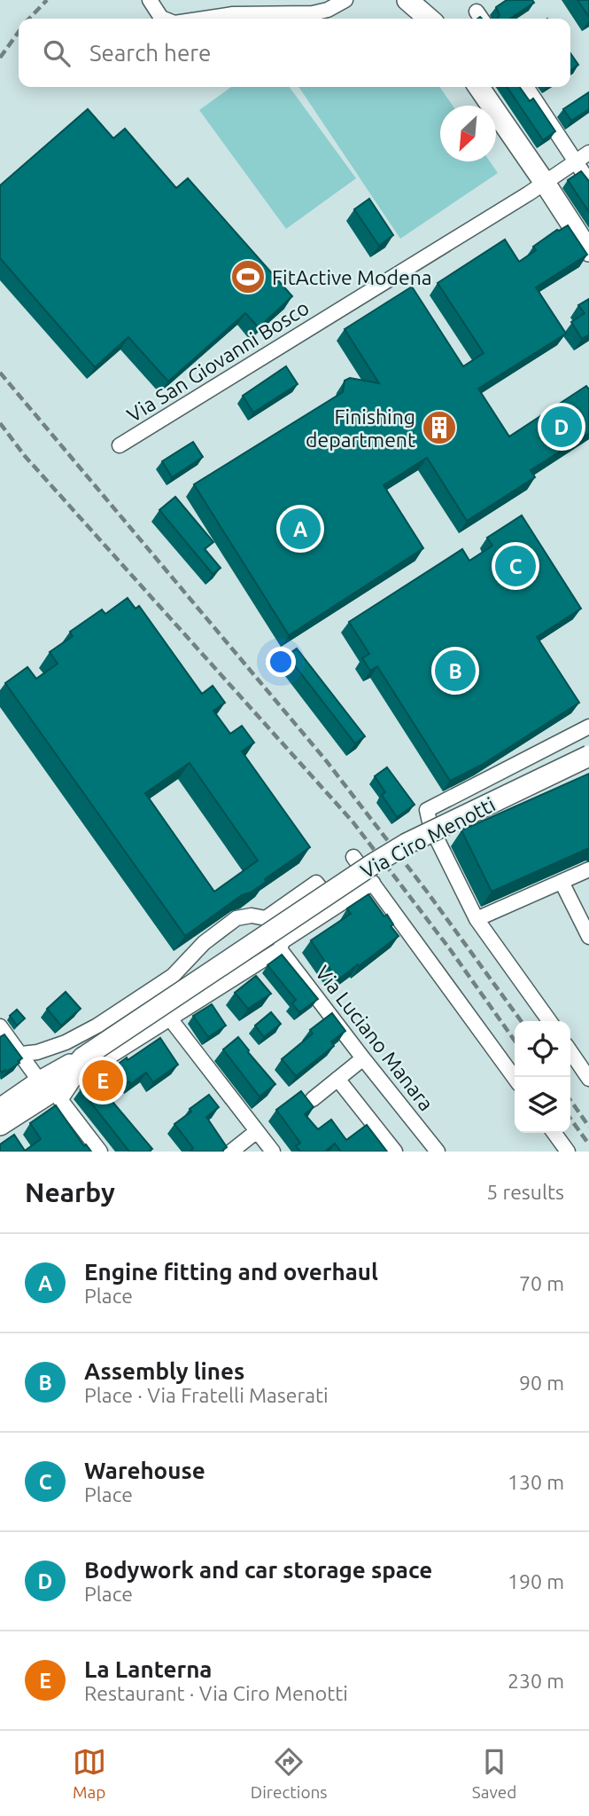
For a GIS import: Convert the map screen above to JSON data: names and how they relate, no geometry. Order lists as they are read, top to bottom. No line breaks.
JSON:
{"streets":{"main road":["Via Ciro Menotti"],"street":["Via San Giovanni Bosco","Via Luciano Manara"]},"crossings":[["Via Ciro Menotti","Via Luciano Manara"]],"places":{"sports":["FitActive Modena"],"building":["Finishing department"]},"north":"bottom left","page":{"search":"Search here","pins":["D","A","C","B","E"],"heading":["Nearby","5 results"],"list":[{"mark":"A","name":"Engine fitting and overhaul","note":"Place","value":"70 m"},{"mark":"B","name":"Assembly lines","note":"Place · Via Fratelli Maserati","value":"90 m"},{"mark":"C","name":"Warehouse","note":"Place","value":"130 m"},{"mark":"D","name":"Bodywork and car storage space","note":"Place","value":"190 m"},{"mark":"E","name":"La Lanterna","note":"Restaurant · Via Ciro Menotti","value":"230 m"}],"nav":["Map","Directions","Saved"]}}
